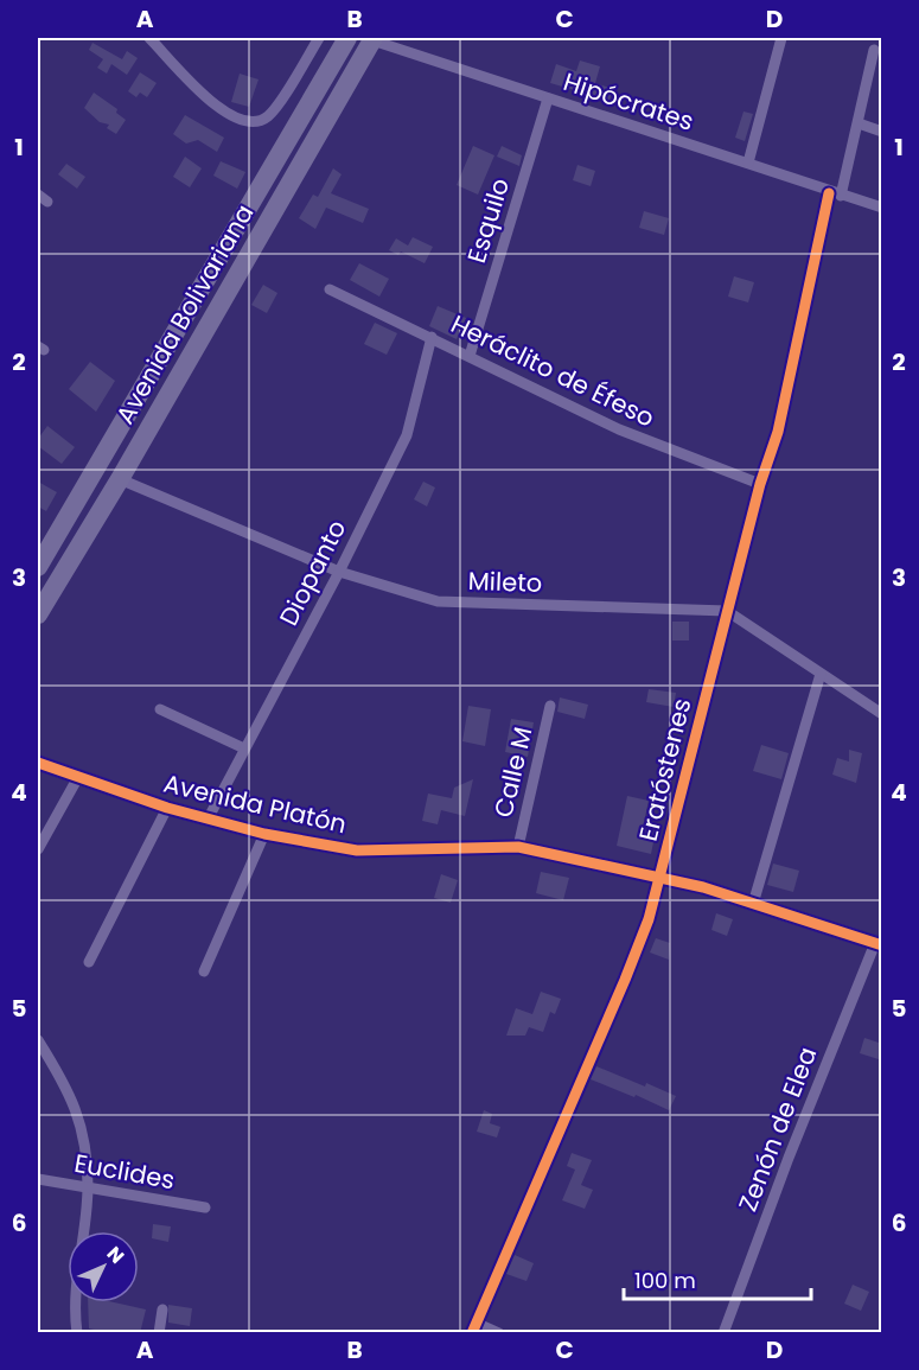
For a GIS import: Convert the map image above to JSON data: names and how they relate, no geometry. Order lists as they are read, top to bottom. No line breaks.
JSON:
{"streets":{"highway":["Avenida Bolivariana"],"street":["Hipócrates","Esquilo","Heráclito de Éfeso","Diopanto","Mileto","Eratóstenes","Calle M","Avenida Platón","Zenón de Elea","Euclides"]},"crossings":[["Hipócrates","Esquilo"],["Hipócrates","Avenida Bolivariana"],["Hipócrates","Eratóstenes"],["Esquilo","Heráclito de Éfeso"],["Avenida Bolivariana","Mileto"],["Heráclito de Éfeso","Diopanto"],["Heráclito de Éfeso","Eratóstenes"],["Diopanto","Mileto"],["Diopanto","Avenida Platón"],["Mileto","Eratóstenes"],["Eratóstenes","Avenida Platón"],["Calle M","Avenida Platón"],["Avenida Platón","Zenón de Elea"]],"scale_bar":"100 m","north":"top right","grid":{"columns":["A","B","C","D"],"rows":["1","2","3","4","5","6"]}}
